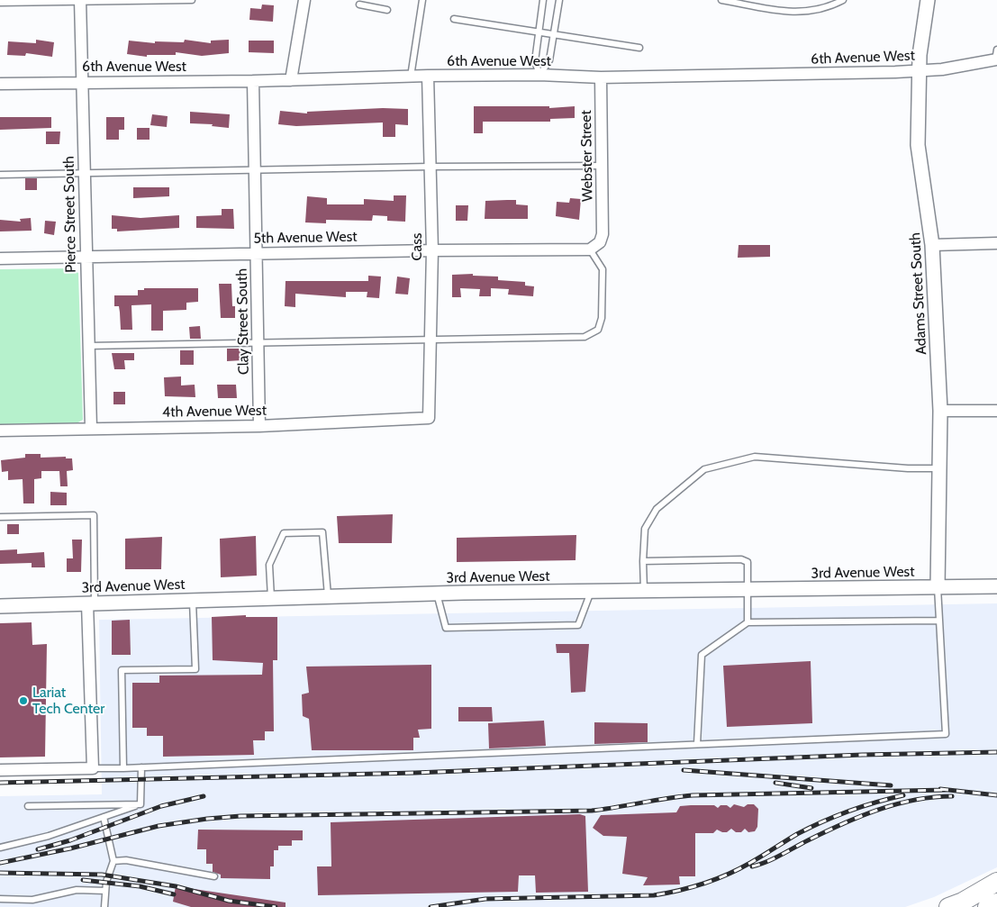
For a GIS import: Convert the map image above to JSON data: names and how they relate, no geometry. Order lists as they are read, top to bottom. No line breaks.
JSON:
{"streets":{"street":["6th Avenue West","Webster Street","Pierce Street South","5th Avenue West","Cass","Adams Street South","Clay Street South","4th Avenue West","3rd Avenue West"]},"crossings":[["6th Avenue West","Webster Street"],["6th Avenue West","Pierce Street South"],["6th Avenue West","Cass"],["6th Avenue West","Adams Street South"],["6th Avenue West","Clay Street South"],["Webster Street","5th Avenue West"],["Pierce Street South","5th Avenue West"],["Pierce Street South","4th Avenue West"],["5th Avenue West","Cass"],["5th Avenue West","Clay Street South"],["Cass","4th Avenue West"],["Adams Street South","3rd Avenue West"],["Clay Street South","4th Avenue West"]],"places":["Lariat Tech Center"]}
